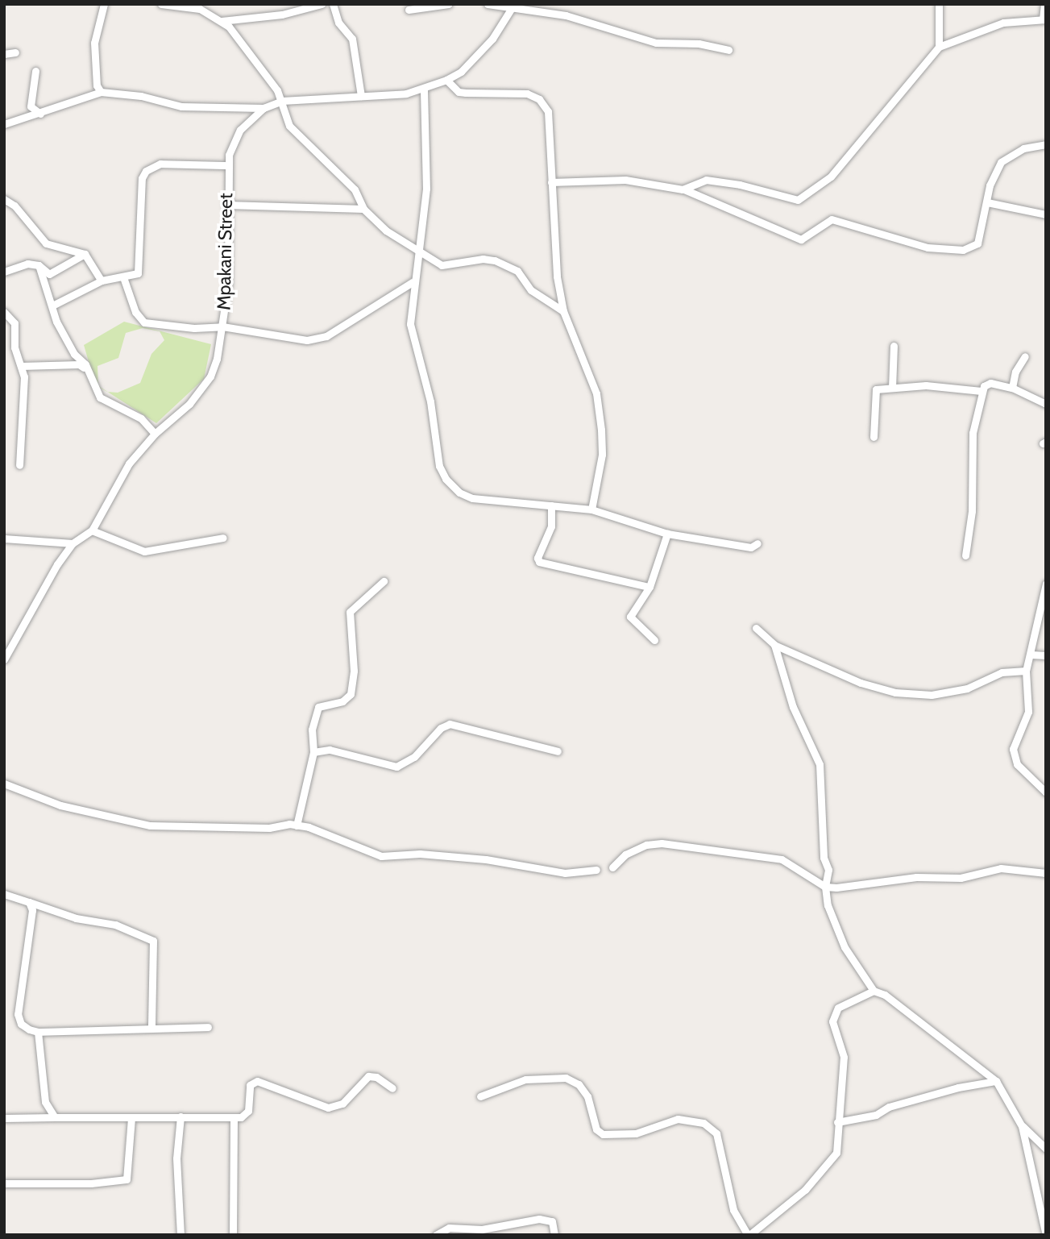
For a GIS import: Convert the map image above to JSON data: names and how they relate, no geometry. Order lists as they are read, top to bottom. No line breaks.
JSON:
{"streets":{"street":["Mpakani Street"]}}
